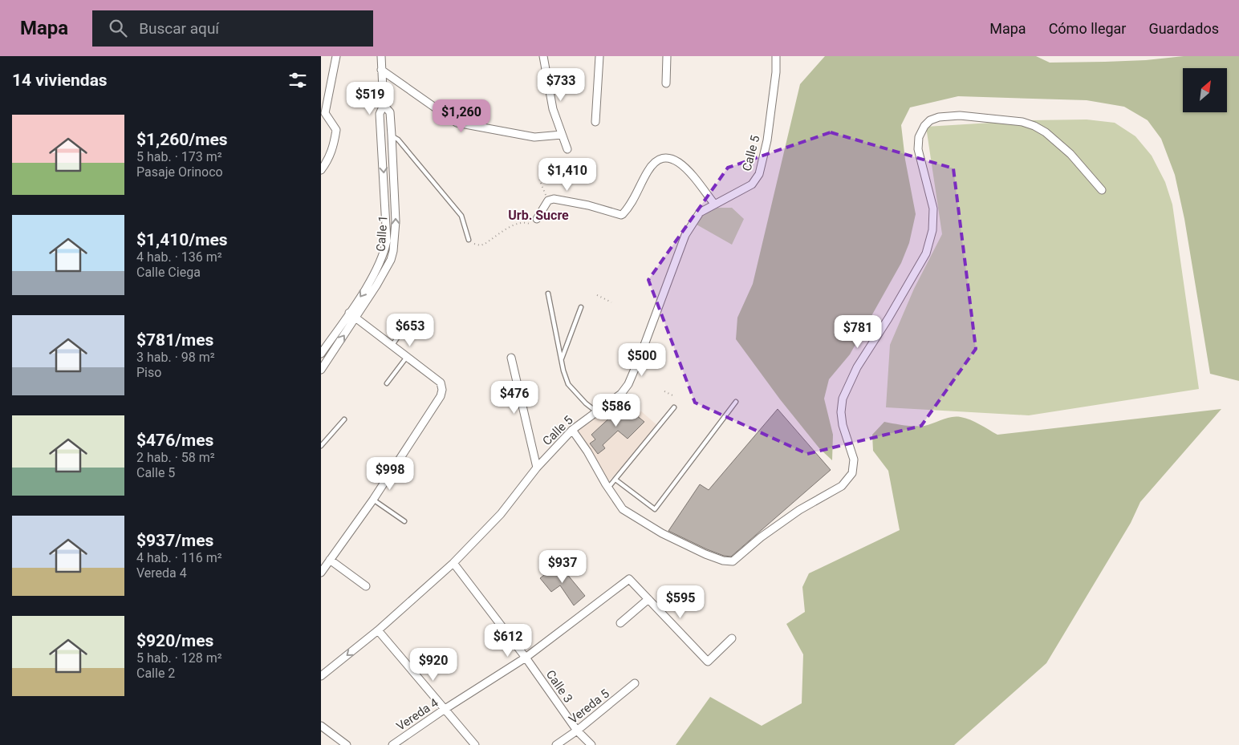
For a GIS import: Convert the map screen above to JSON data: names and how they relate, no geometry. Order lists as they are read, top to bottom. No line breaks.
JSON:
{"streets":{"street":["Calle 5","Calle 1","Calle 3","Vereda 5","Vereda 4"]},"crossings":[["Calle 5","Calle 3"],["Calle 3","Vereda 5"],["Calle 3","Vereda 4"]],"districts":["Urb. Sucre"],"north":"top right","page":{"header":"Mapa","search":"Buscar aquí","nav":["Mapa","Cómo llegar","Guardados"],"heading":"14 viviendas","price":["$733","$519","$1,260","$1,410","$653","$781","$500","$476","$586","$998","$937","$595","$612","$920"],"list":[{"name":"$1,260/mes","note":"5 hab. · 173 m² · Pasaje Orinoco"},{"name":"$1,410/mes","note":"4 hab. · 136 m² · Calle Ciega"},{"name":"$781/mes","note":"3 hab. · 98 m² · Piso"},{"name":"$476/mes","note":"2 hab. · 58 m² · Calle 5"},{"name":"$937/mes","note":"4 hab. · 116 m² · Vereda 4"},{"name":"$920/mes","note":"5 hab. · 128 m² · Calle 2"}]}}
